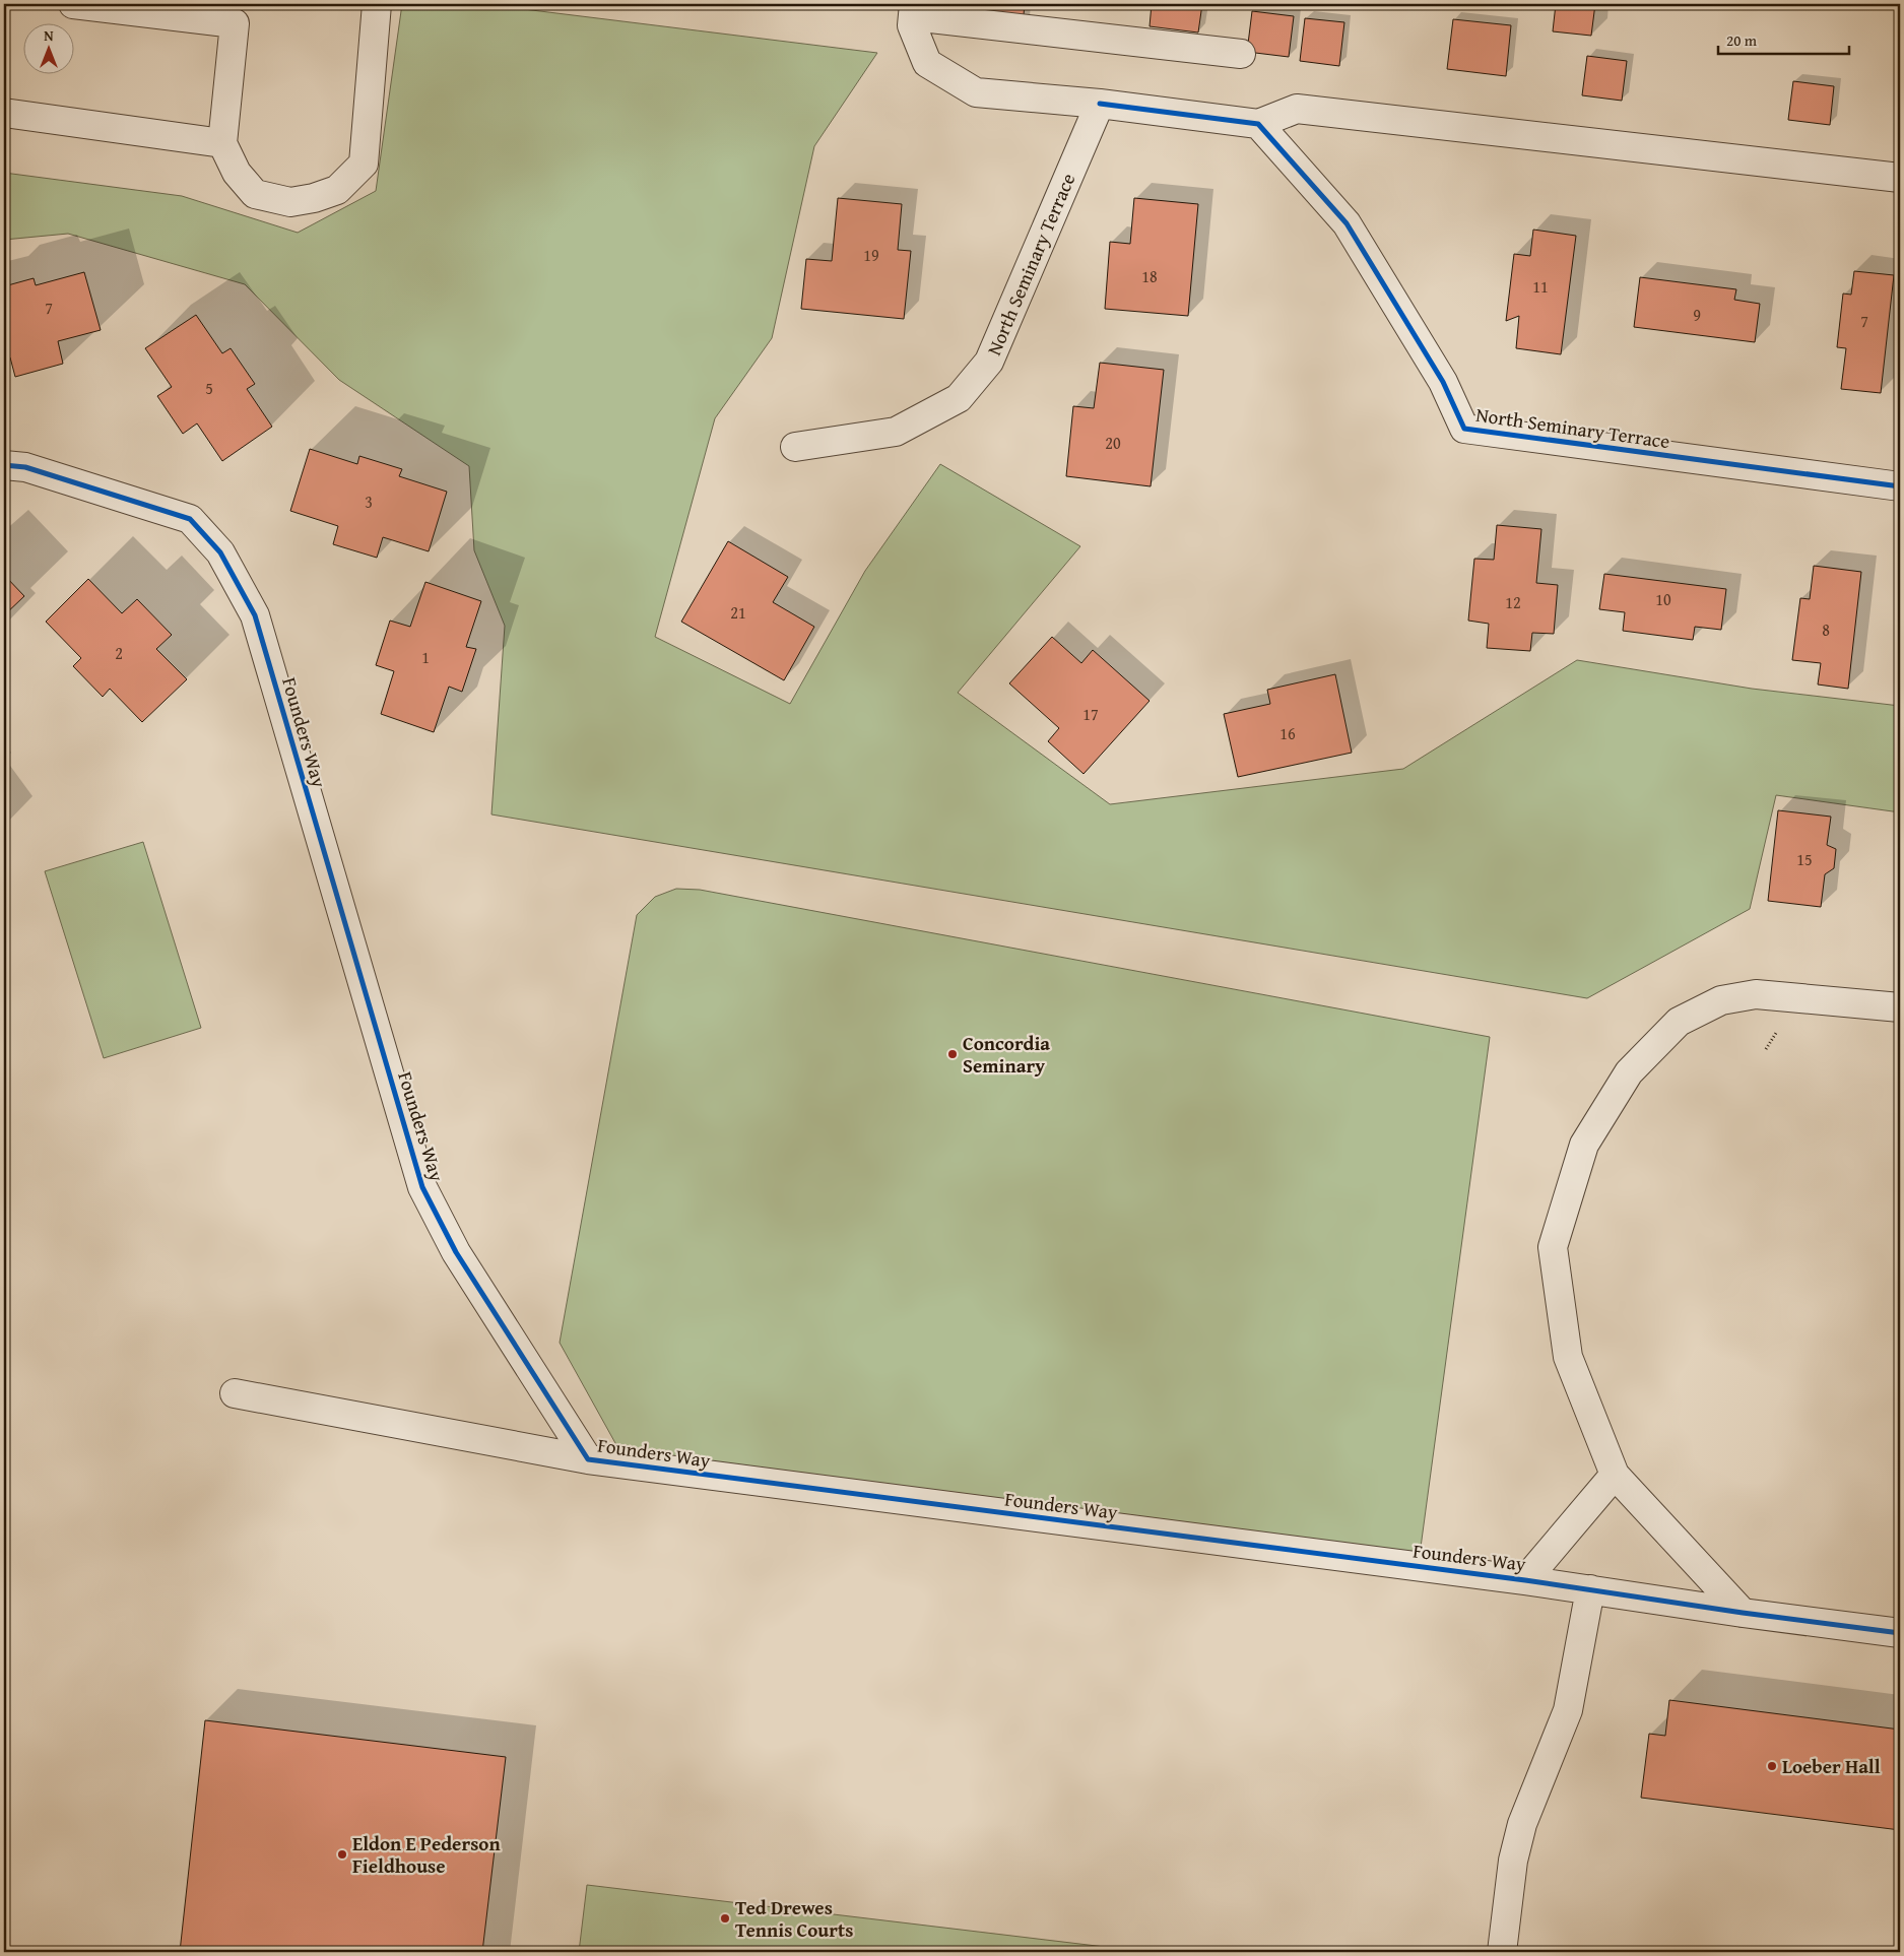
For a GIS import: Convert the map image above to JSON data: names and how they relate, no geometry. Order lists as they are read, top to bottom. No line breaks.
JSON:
{"streets":{"street":["North Seminary Terrace","Founders Way"]},"places":["Concordia Seminary","Loeber Hall","Eldon E Pederson Fieldhouse","Ted Drewes Tennis Courts"],"house_numbers":["19","18","11","7","9","7","5","20","3","10","12","21","8","2","1","17","16","15"],"scale_bar":"20 m","north":"top"}
